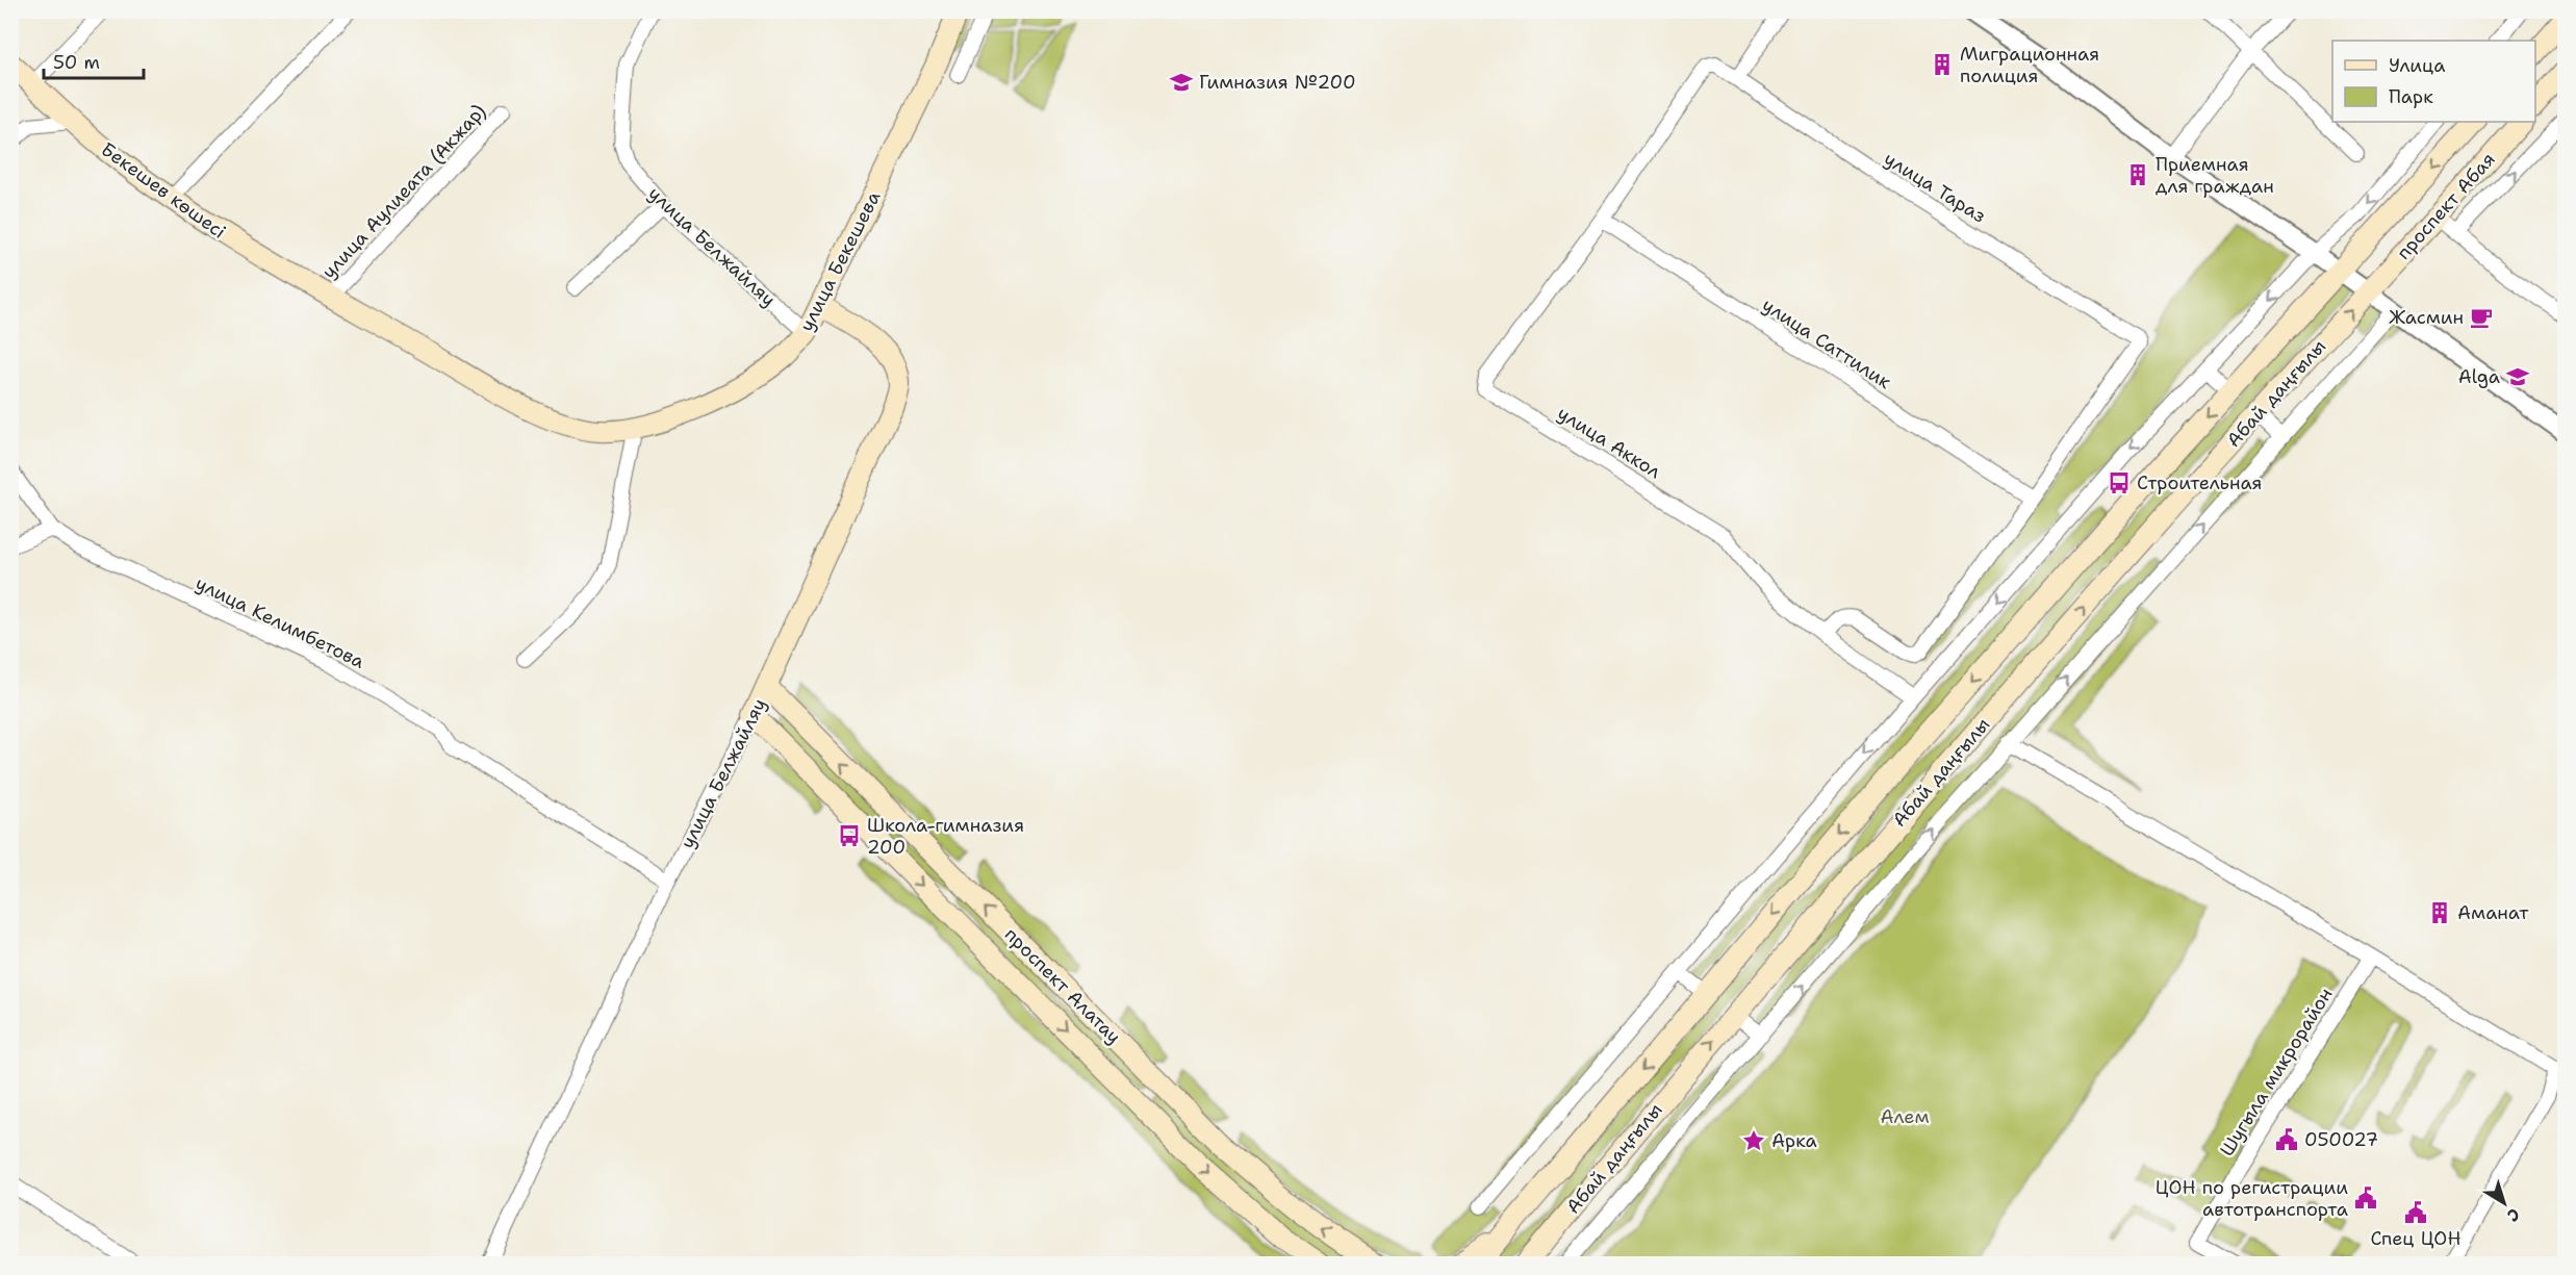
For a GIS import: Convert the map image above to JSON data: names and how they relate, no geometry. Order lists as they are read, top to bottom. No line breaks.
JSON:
{"streets":{"main road":["Бекешев көшесі","проспект Абая","улица Белжайляу","улица Бекешева","Абай даңғылы","проспект Алатау"],"street":["улица Тараз","улица Аулиеата (Акжар)","улица Саттилик","улица Аккол","улица Келимбетова","Шугыла микрорайон"]},"crossings":[["улица Тараз","улица Саттилик"],["улица Тараз","улица Аккол"],["Бекешев көшесі","улица Аулиеата (Акжар)"],["Бекешев көшесі","улица Бекешева"],["улица Аулиеата (Акжар)","улица Бекешева"],["проспект Абая","Абай даңғылы"],["улица Белжайляу","улица Бекешева"],["улица Белжайляу","улица Келимбетова"],["улица Белжайляу","проспект Алатау"],["улица Саттилик","улица Аккол"]],"one_way":["проспект Абая","Абай даңғылы"],"parks":["Алем"],"places":{"building":["Миграционная полиция","Приемная для граждан","Аманат"],"school or university":["Гимназия №200","Alga"],"cafe":["Жасмин"],"bus stop":["Строительная","Школа-гимназия 200"],"public building":["050027","ЦОН по регистрации автотранспорта","Спец ЦОН"],"place":["Арка"]},"legend":["Улица","Парк"],"scale_bar":"50 m","north":"bottom right"}
